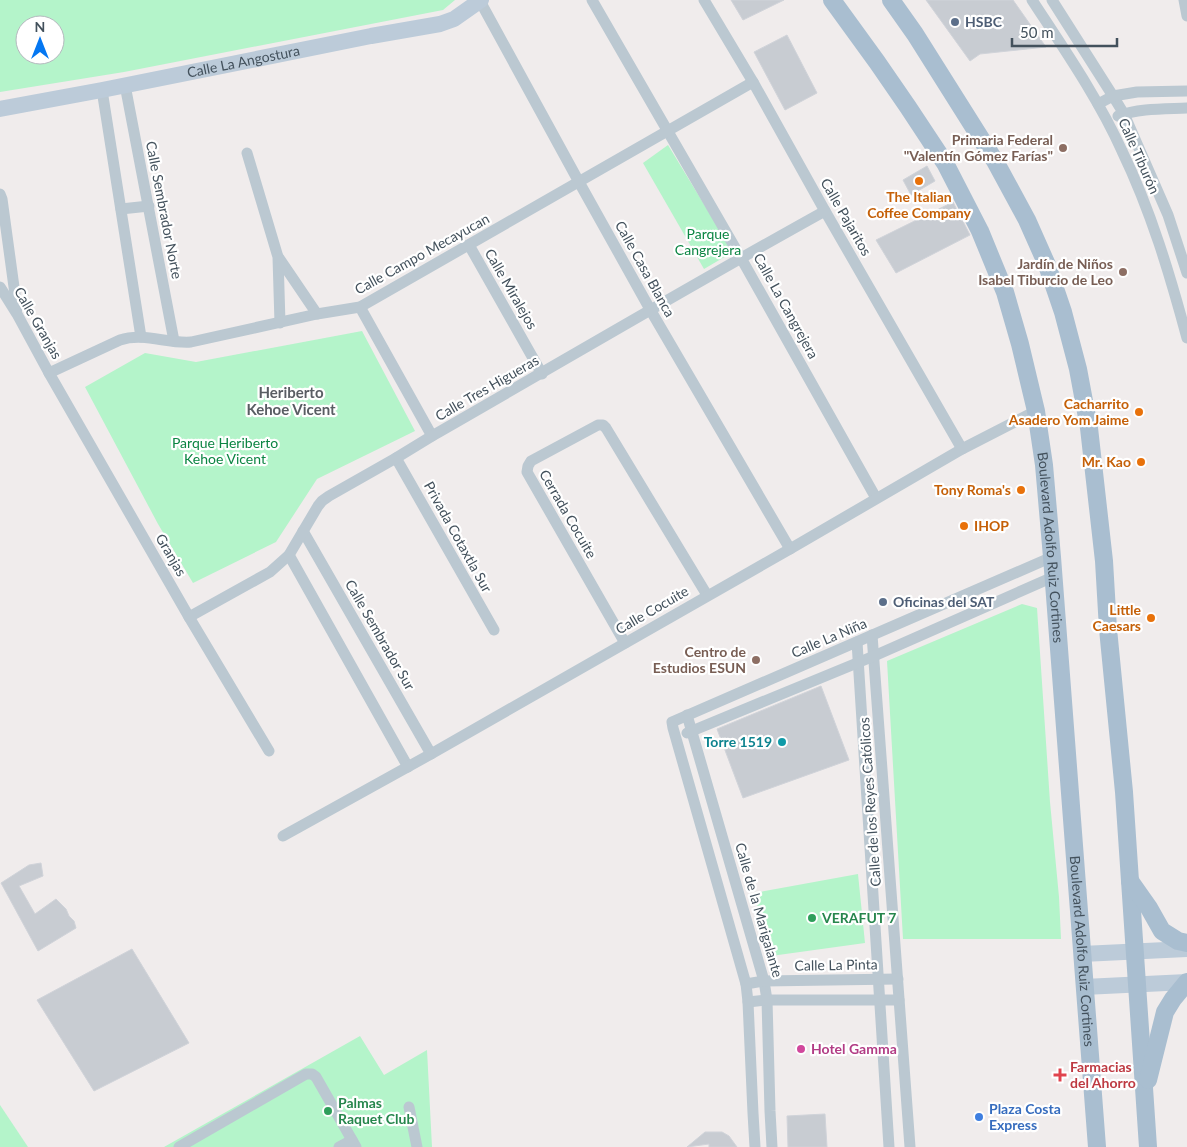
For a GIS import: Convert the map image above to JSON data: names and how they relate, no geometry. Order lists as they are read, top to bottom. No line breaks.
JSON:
{"streets":{"main road":["Boulevard Adolfo Ruiz Cortines"],"street":["Calle La Angostura","Calle Tiburón","Calle Sembrador Norte","Calle Pajaritos","Calle Campo Mecayucan","Calle Casa Blanca","Calle Miralejos","Calle La Cangrejera","Calle Granjas","Calle Tres Higueras","Cerrada Cocuite","Privada Cotaxtla Sur","Granjas","Calle Cocuite","Calle Sembrador Sur","Calle La Niña","Calle de los Reyes Católicos","Calle de la Marigalante","Calle La Pinta"]},"crossings":[["Calle La Angostura","Calle Sembrador Norte"],["Calle La Angostura","Calle Casa Blanca"],["Calle Sembrador Norte","Calle Campo Mecayucan"],["Calle Pajaritos","Calle Campo Mecayucan"],["Calle Pajaritos","Calle Tres Higueras"],["Calle Pajaritos","Calle Cocuite"],["Calle Campo Mecayucan","Calle Casa Blanca"],["Calle Campo Mecayucan","Calle Miralejos"],["Calle Campo Mecayucan","Calle La Cangrejera"],["Calle Campo Mecayucan","Calle Granjas"],["Calle Campo Mecayucan","Granjas"],["Calle Casa Blanca","Calle Tres Higueras"],["Calle Casa Blanca","Calle Cocuite"],["Calle Miralejos","Calle Tres Higueras"],["Calle La Cangrejera","Calle Tres Higueras"],["Calle La Cangrejera","Calle Cocuite"],["Calle Granjas","Granjas"],["Calle Tres Higueras","Privada Cotaxtla Sur"],["Calle Tres Higueras","Granjas"],["Calle Tres Higueras","Calle Sembrador Sur"],["Cerrada Cocuite","Calle Cocuite"],["Boulevard Adolfo Ruiz Cortines","Calle Cocuite"],["Boulevard Adolfo Ruiz Cortines","Calle La Niña"],["Calle Cocuite","Calle Sembrador Sur"],["Calle La Niña","Calle de los Reyes Católicos"],["Calle La Niña","Calle de la Marigalante"],["Calle de los Reyes Católicos","Calle La Pinta"],["Calle de la Marigalante","Calle La Pinta"]],"districts":["Heriberto Kehoe Vicent"],"parks":["Parque Cangrejera","Parque Heriberto Kehoe Vicent"],"places":{"other":["HSBC","Primaria Federal \"Valentín Gómez Farías\"","The Italian Coffee Company","Jardín de Niños Isabel Tiburcio de Leo","Cacharrito Asadero Yom Jaime","Mr. Kao","Tony Roma's","IHOP","Oficinas del SAT","Little Caesars","Centro de Estudios ESUN","Torre 1519","VERAFUT 7","Hotel Gamma","Palmas Raquet Club","Plaza Costa Express"],"health":["Farmacias del Ahorro"]},"scale_bar":"50 m","north":"top"}
